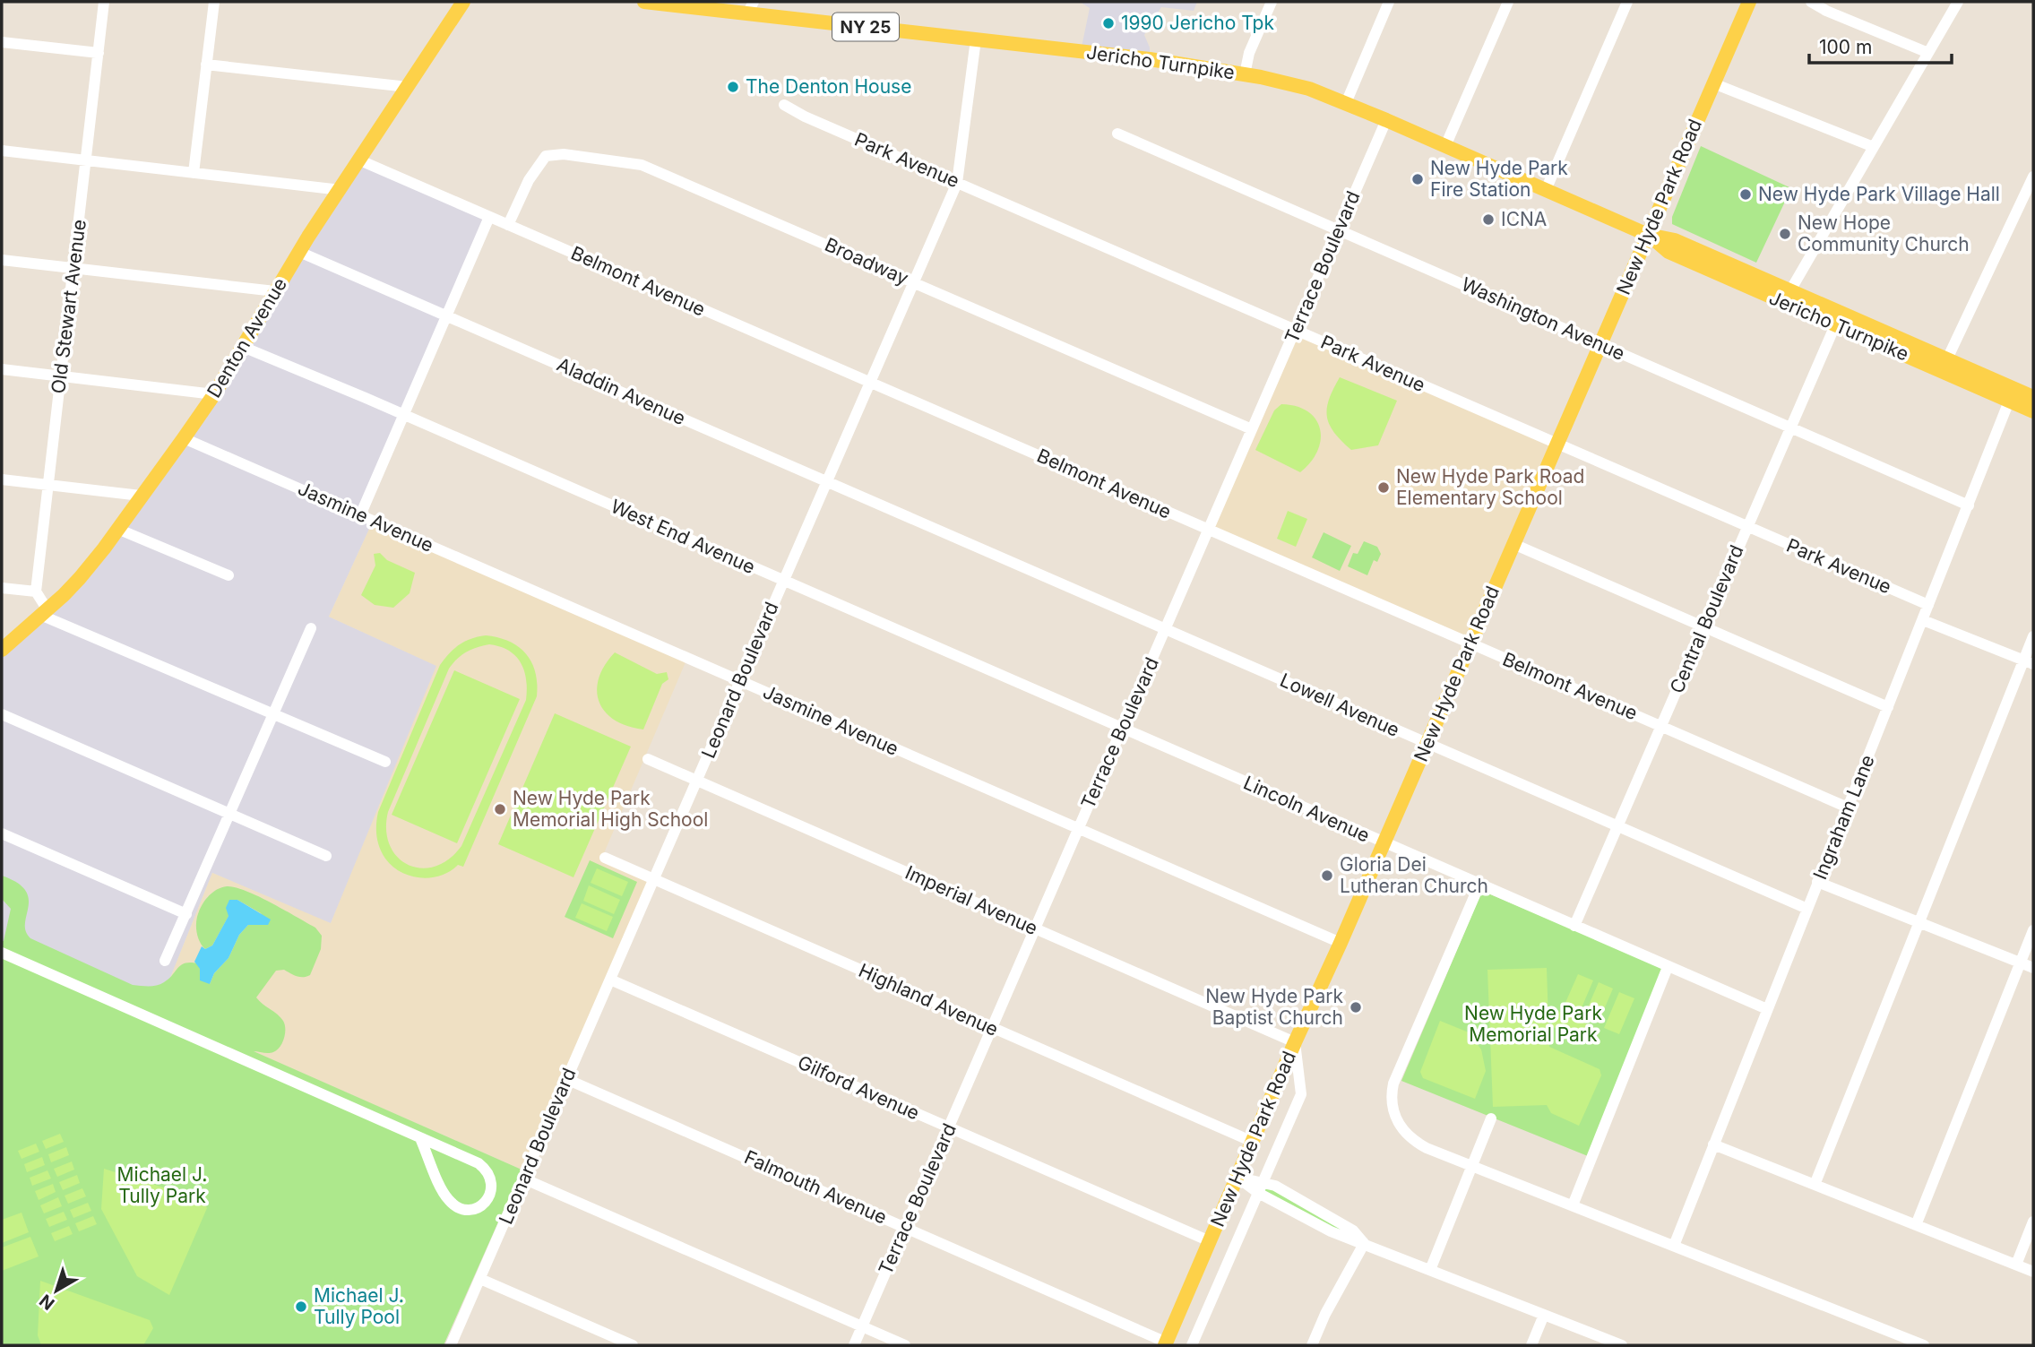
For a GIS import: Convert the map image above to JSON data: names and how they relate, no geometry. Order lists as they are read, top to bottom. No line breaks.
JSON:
{"streets":{"main road":["NY 25","Jericho Turnpike","New Hyde Park Road","Denton Avenue"],"street":["Park Avenue","Broadway","Terrace Boulevard","Belmont Avenue","Old Stewart Avenue","Washington Avenue","Aladdin Avenue","Jasmine Avenue","West End Avenue","Central Boulevard","Leonard Boulevard","Lowell Avenue","Lincoln Avenue","Ingraham Lane","Imperial Avenue","Highland Avenue","Gilford Avenue","Falmouth Avenue"]},"crossings":[["Jericho Turnpike","New Hyde Park Road"],["Jericho Turnpike","Terrace Boulevard"],["Jericho Turnpike","Central Boulevard"],["Jericho Turnpike","Leonard Boulevard"],["Jericho Turnpike","Ingraham Lane"],["Park Avenue","New Hyde Park Road"],["Park Avenue","Terrace Boulevard"],["Park Avenue","Central Boulevard"],["Park Avenue","Leonard Boulevard"],["Park Avenue","Ingraham Lane"],["New Hyde Park Road","Belmont Avenue"],["New Hyde Park Road","Washington Avenue"],["New Hyde Park Road","Jasmine Avenue"],["New Hyde Park Road","Lowell Avenue"],["New Hyde Park Road","Lincoln Avenue"],["New Hyde Park Road","Imperial Avenue"],["New Hyde Park Road","Highland Avenue"],["New Hyde Park Road","Gilford Avenue"],["New Hyde Park Road","Falmouth Avenue"],["Broadway","Terrace Boulevard"],["Broadway","Belmont Avenue"],["Broadway","Leonard Boulevard"],["Terrace Boulevard","Belmont Avenue"],["Terrace Boulevard","Washington Avenue"],["Terrace Boulevard","Jasmine Avenue"],["Terrace Boulevard","West End Avenue"],["Terrace Boulevard","Lowell Avenue"],["Terrace Boulevard","Lincoln Avenue"],["Terrace Boulevard","Imperial Avenue"],["Terrace Boulevard","Highland Avenue"],["Terrace Boulevard","Gilford Avenue"],["Terrace Boulevard","Falmouth Avenue"],["Belmont Avenue","Denton Avenue"],["Belmont Avenue","Central Boulevard"],["Belmont Avenue","Leonard Boulevard"],["Belmont Avenue","Ingraham Lane"],["Washington Avenue","Central Boulevard"],["Washington Avenue","Ingraham Lane"],["Denton Avenue","Aladdin Avenue"],["Denton Avenue","Jasmine Avenue"],["Denton Avenue","West End Avenue"],["Aladdin Avenue","Leonard Boulevard"],["Aladdin Avenue","Lowell Avenue"],["Jasmine Avenue","Leonard Boulevard"],["West End Avenue","Leonard Boulevard"],["West End Avenue","Lincoln Avenue"],["Central Boulevard","Lowell Avenue"],["Central Boulevard","Lincoln Avenue"],["Leonard Boulevard","Imperial Avenue"],["Leonard Boulevard","Highland Avenue"],["Leonard Boulevard","Gilford Avenue"],["Leonard Boulevard","Falmouth Avenue"],["Lowell Avenue","Ingraham Lane"],["Lincoln Avenue","Ingraham Lane"]],"parks":["New Hyde Park Memorial Park","Michael J. Tully Park"],"places":["1990 Jericho Tpk","The Denton House","New Hyde Park Fire Station","New Hyde Park Village Hall","ICNA","New Hope Community Church","New Hyde Park Road Elementary School","New Hyde Park Memorial High School","Gloria Dei Lutheran Church","New Hyde Park Baptist Church","Michael J. Tully Pool"],"scale_bar":"100 m","north":"bottom left"}
